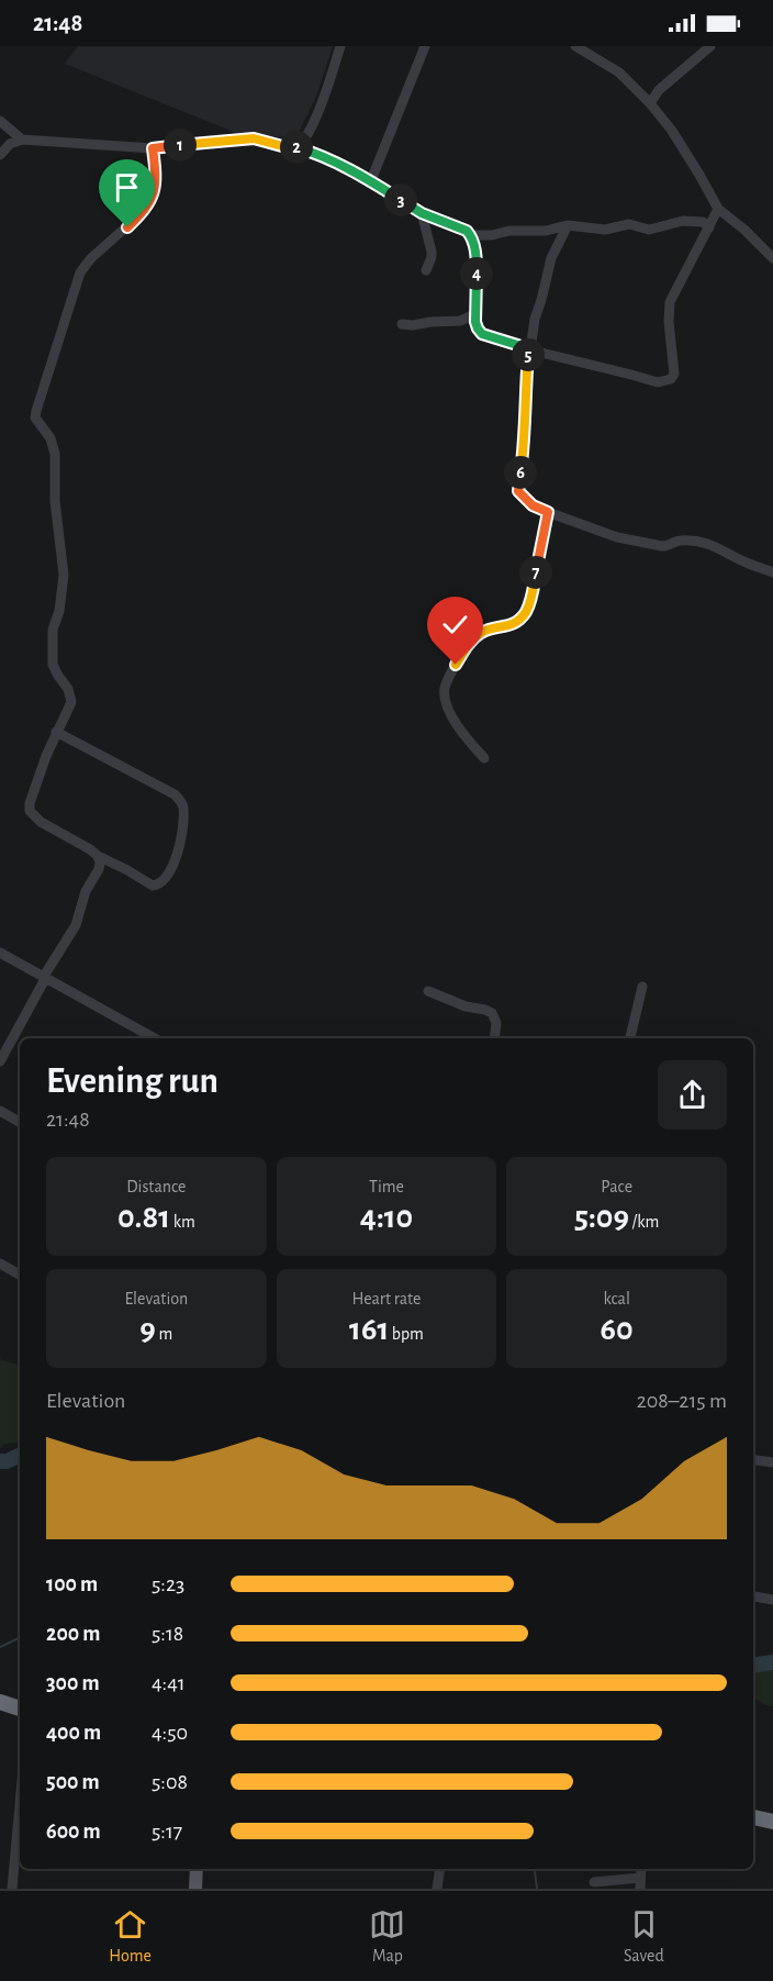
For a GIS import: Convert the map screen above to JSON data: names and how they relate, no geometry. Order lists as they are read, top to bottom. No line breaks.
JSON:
{"page":{"status":"21:48","pins":["1","2","3","4","5","6","7"],"heading":["Evening run","21:48"],"stats":[["Distance","0.81 km"],["Time","4:10"],["Pace","5:09 /km"],["Elevation","9 m"],["Heart rate","161 bpm"],["kcal","60"]],"chart":["Elevation","208–215 m"],"list":[{"name":"100 m","note":"5:23"},{"name":"200 m","note":"5:18"},{"name":"300 m","note":"4:41"},{"name":"400 m","note":"4:50"},{"name":"500 m","note":"5:08"},{"name":"600 m","note":"5:17"}],"tabs":["Home","Map","Saved"]}}
